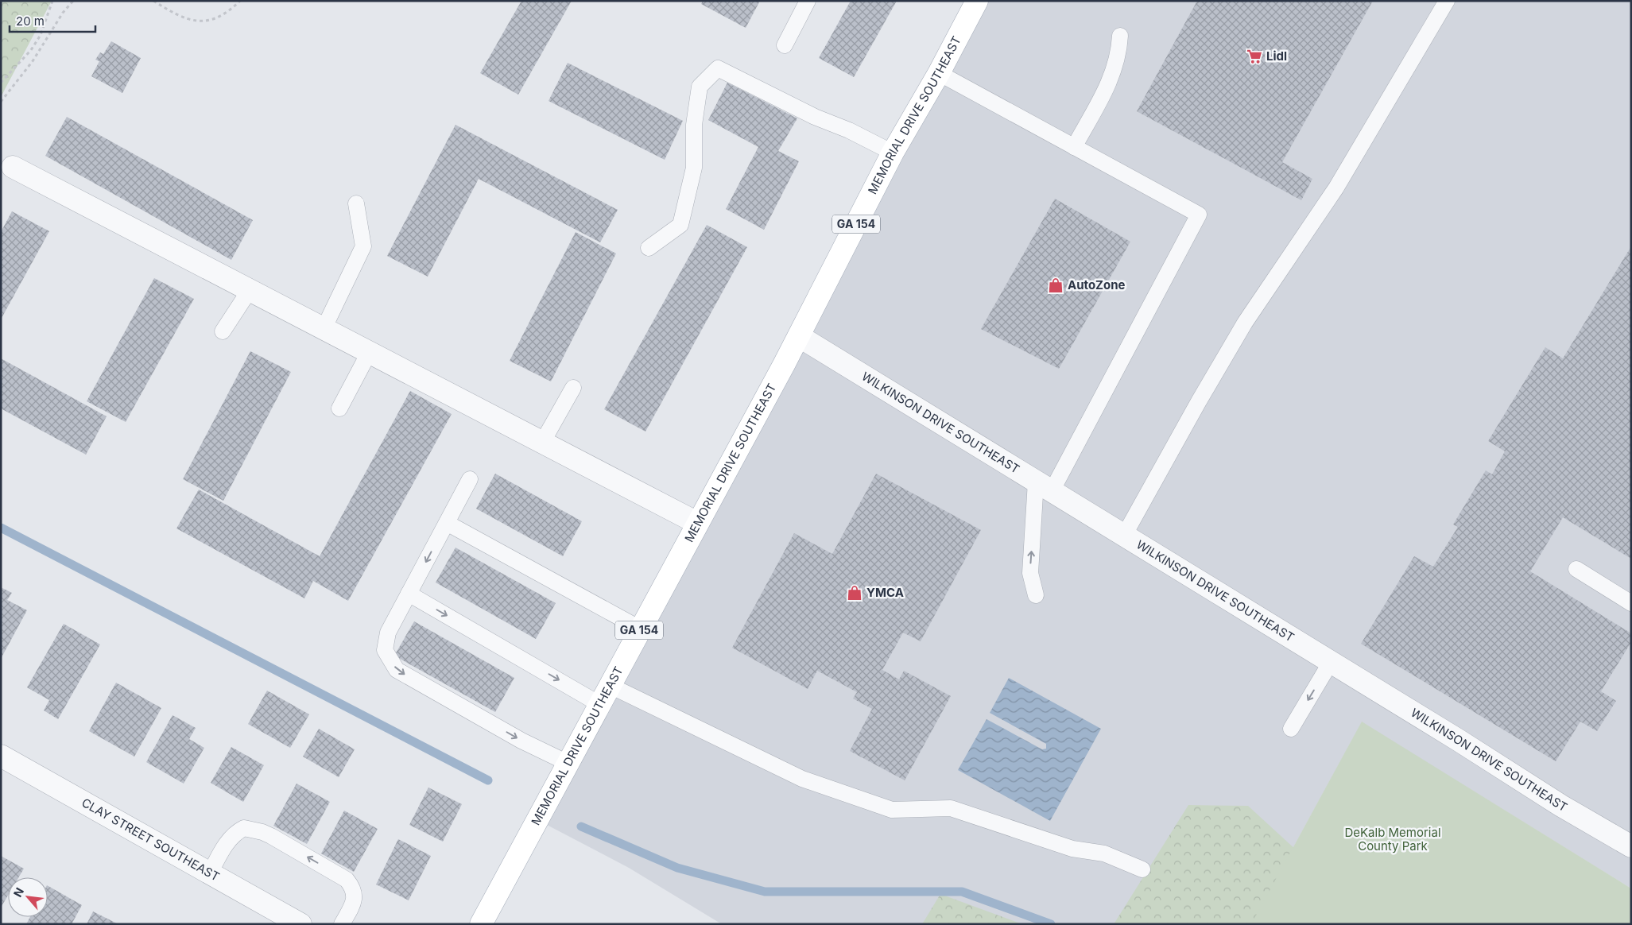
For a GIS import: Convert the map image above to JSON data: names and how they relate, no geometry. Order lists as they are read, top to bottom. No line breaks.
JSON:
{"streets":{"main road":["MEMORIAL DRIVE SOUTHEAST","GA 154"],"street":["WILKINSON DRIVE SOUTHEAST","CLAY STREET SOUTHEAST"]},"crossings":[["MEMORIAL DRIVE SOUTHEAST","WILKINSON DRIVE SOUTHEAST"]],"parks":["DeKalb Memorial County Park"],"places":{"supermarket":["Lidl"],"shop":["AutoZone","YMCA"]},"scale_bar":"20 m","north":"top left"}
